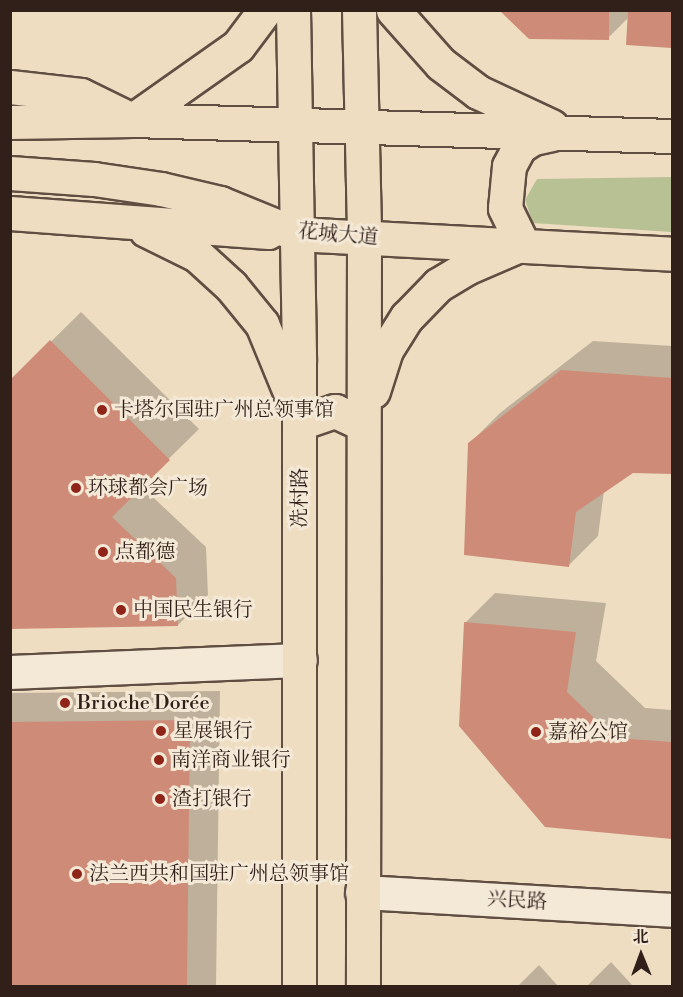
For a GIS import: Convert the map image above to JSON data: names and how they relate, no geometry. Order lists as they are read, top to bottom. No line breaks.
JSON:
{"streets":{"main road":["花城大道","冼村路"],"street":["兴民路"]},"crossings":[["花城大道","冼村路"]],"places":["卡塔尔国驻广州总领事馆","环球都会广场","点都德","中国民生银行","Brioche Dorée","星展银行","嘉裕公馆","南洋商业银行","渣打银行","法兰西共和国驻广州总领事馆"],"north":"top"}
